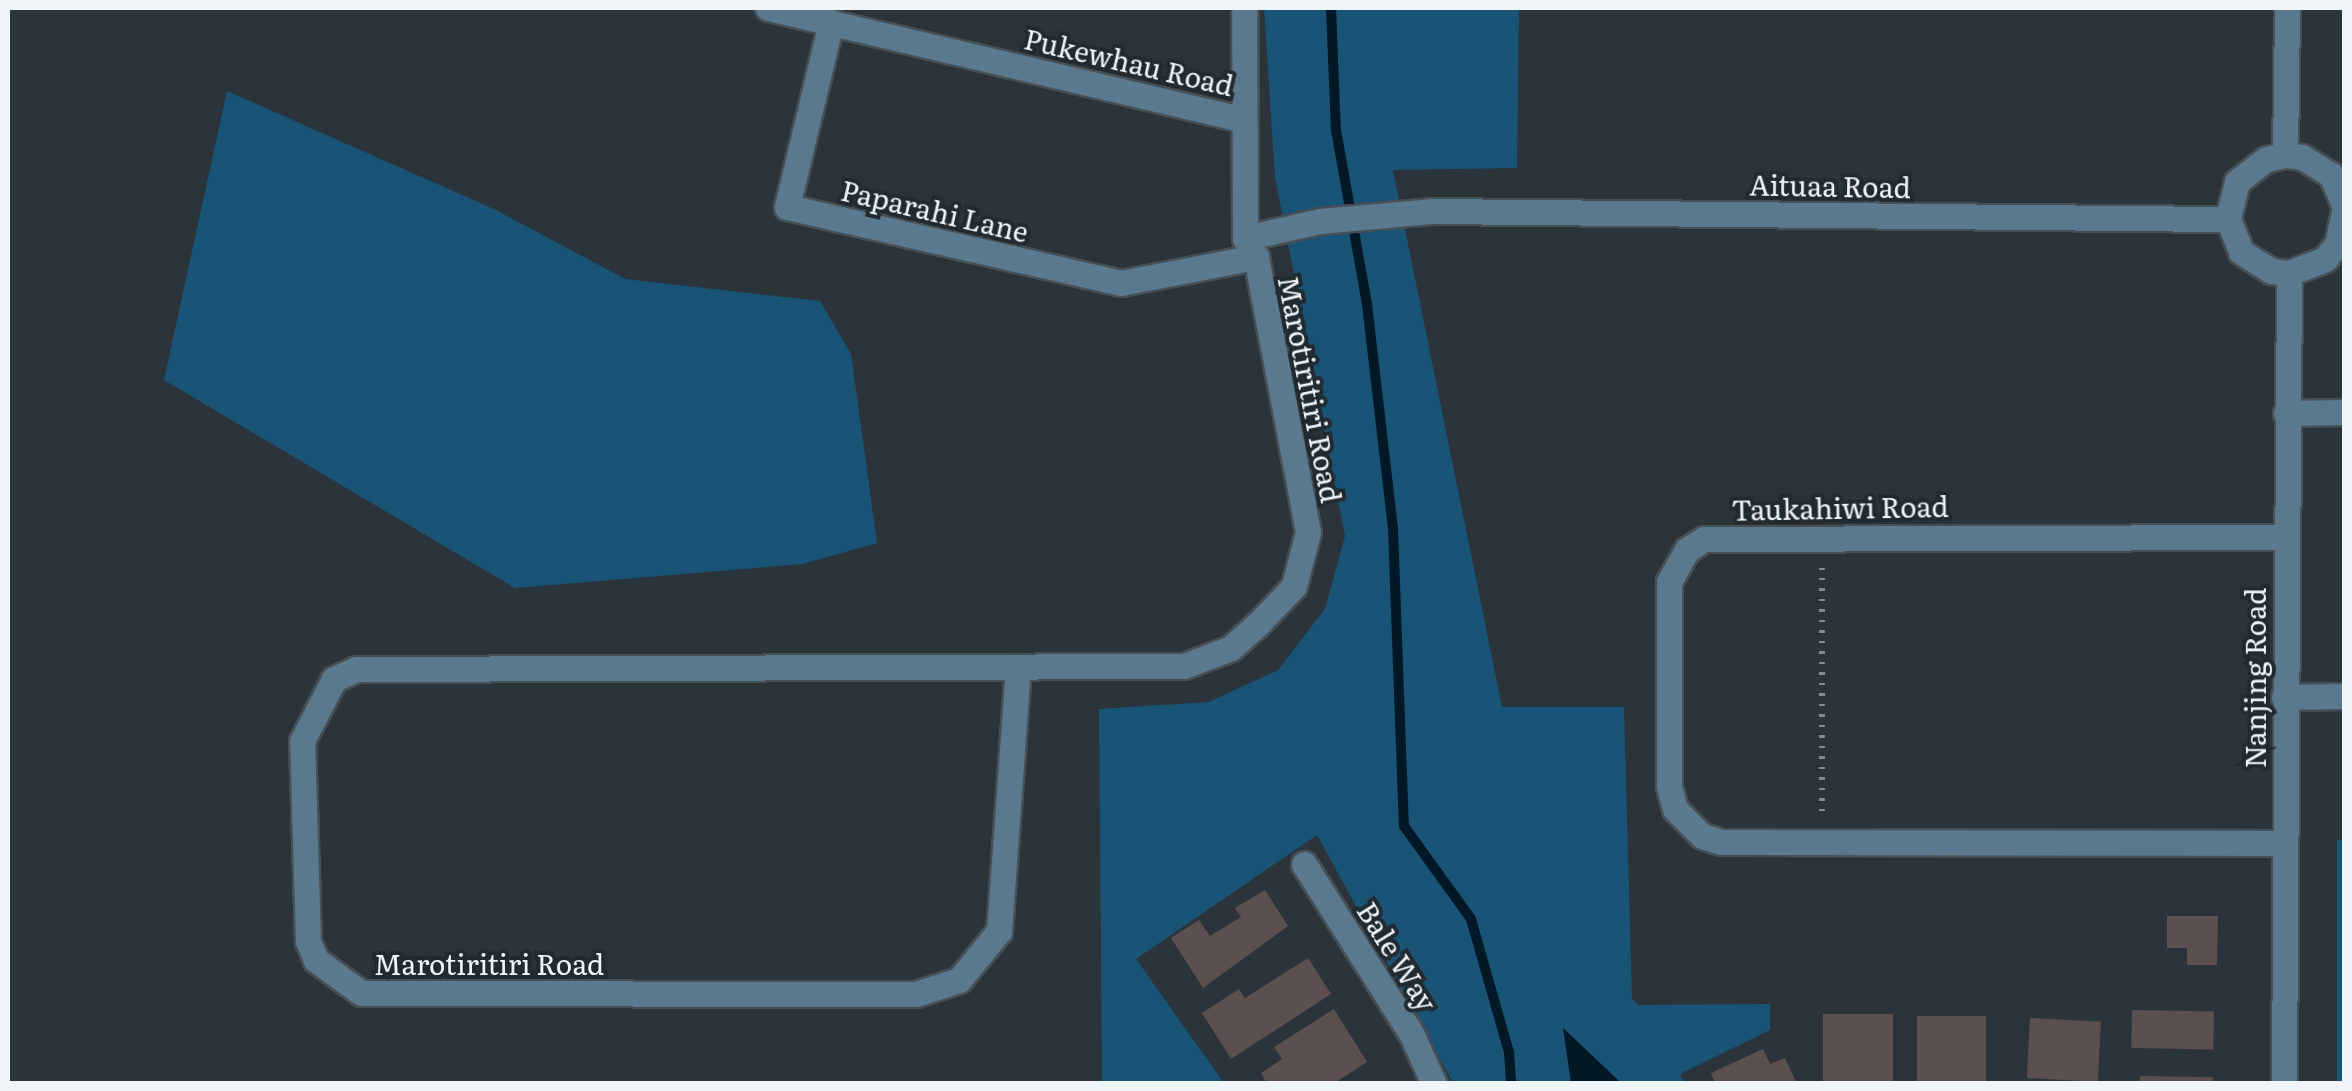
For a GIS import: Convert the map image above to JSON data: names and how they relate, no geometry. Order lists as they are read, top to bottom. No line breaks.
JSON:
{"streets":{"street":["Pukewhau Road","Aituaa Road","Paparahi Lane","Marotiritiri Road","Taukahiwi Road","Nanjing Road","Bale Way"]},"crossings":[["Pukewhau Road","Aituaa Road"],["Pukewhau Road","Paparahi Lane"],["Pukewhau Road","Marotiritiri Road"],["Aituaa Road","Paparahi Lane"],["Aituaa Road","Marotiritiri Road"],["Aituaa Road","Nanjing Road"],["Paparahi Lane","Marotiritiri Road"],["Taukahiwi Road","Nanjing Road"]]}
